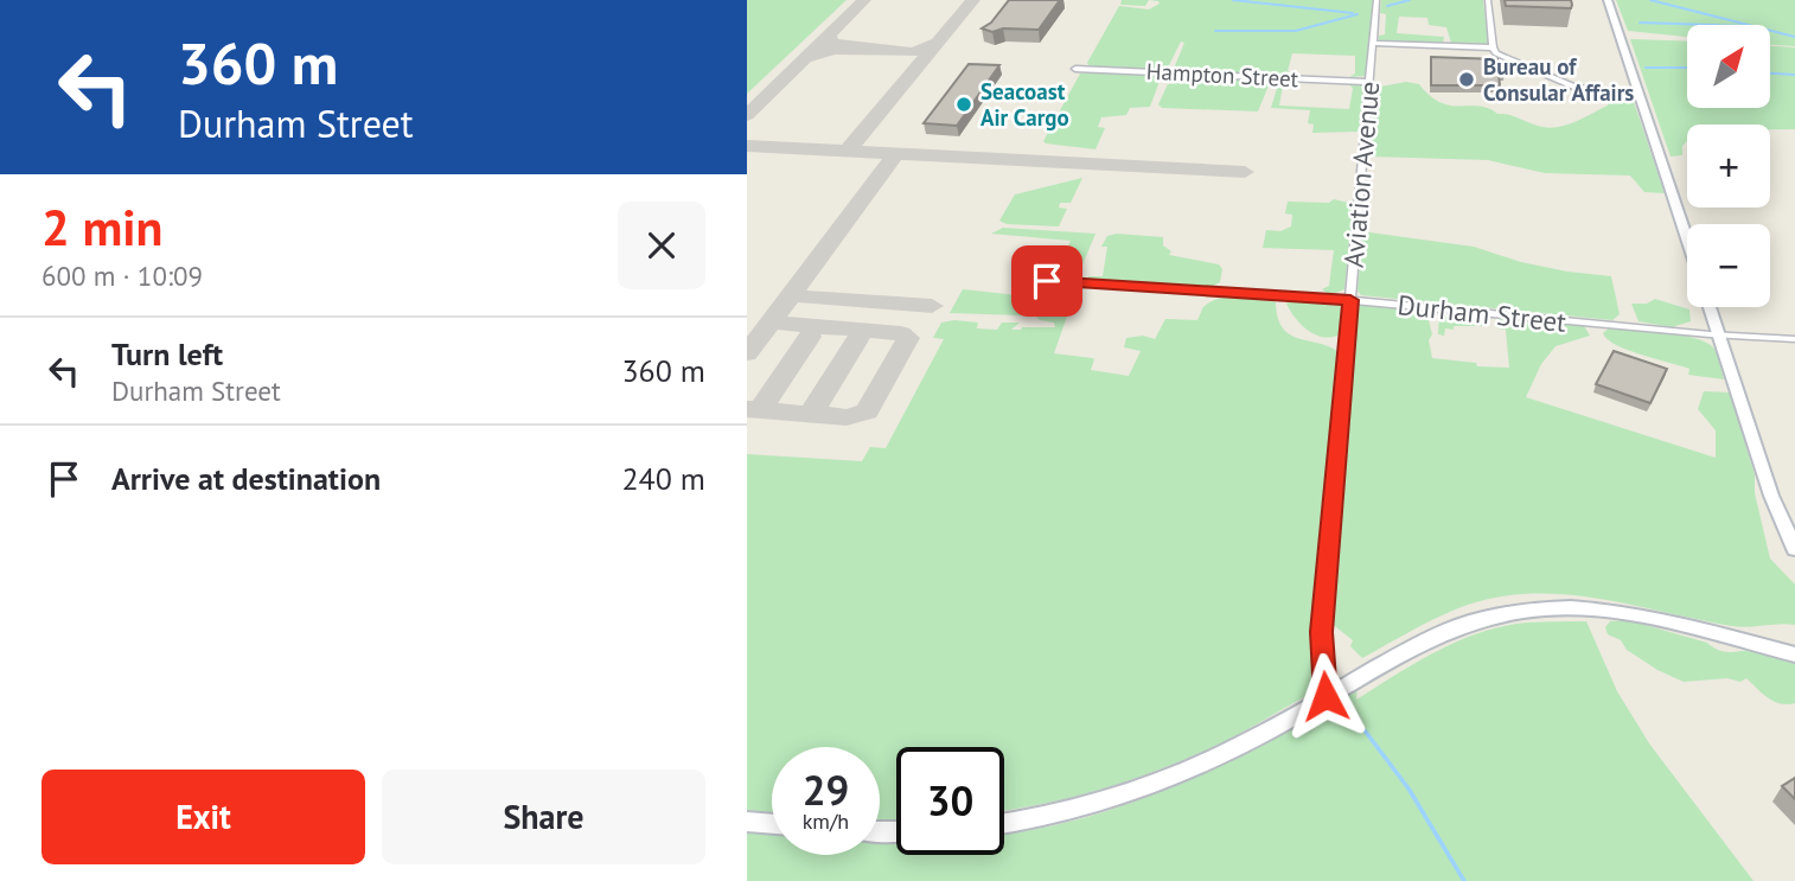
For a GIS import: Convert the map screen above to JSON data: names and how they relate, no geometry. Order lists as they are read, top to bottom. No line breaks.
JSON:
{"streets":{"street":["Hampton Street","Aviation Avenue","Durham Street"]},"crossings":[["Hampton Street","Aviation Avenue"],["Aviation Avenue","Durham Street"]],"places":["Bureau of Consular Affairs","Seacoast Air Cargo"],"north":"top right","page":{"turn":["360 m","Durham Street"],"map_buttons":["+","−"],"heading":["2 min","600 m · 10:09"],"list":[{"name":"Turn left","note":"Durham Street","value":"360 m"},{"name":"Arrive at destination","value":"240 m"}],"speed":"29 km/h","limit":"30","buttons":["Exit","Share"]}}
